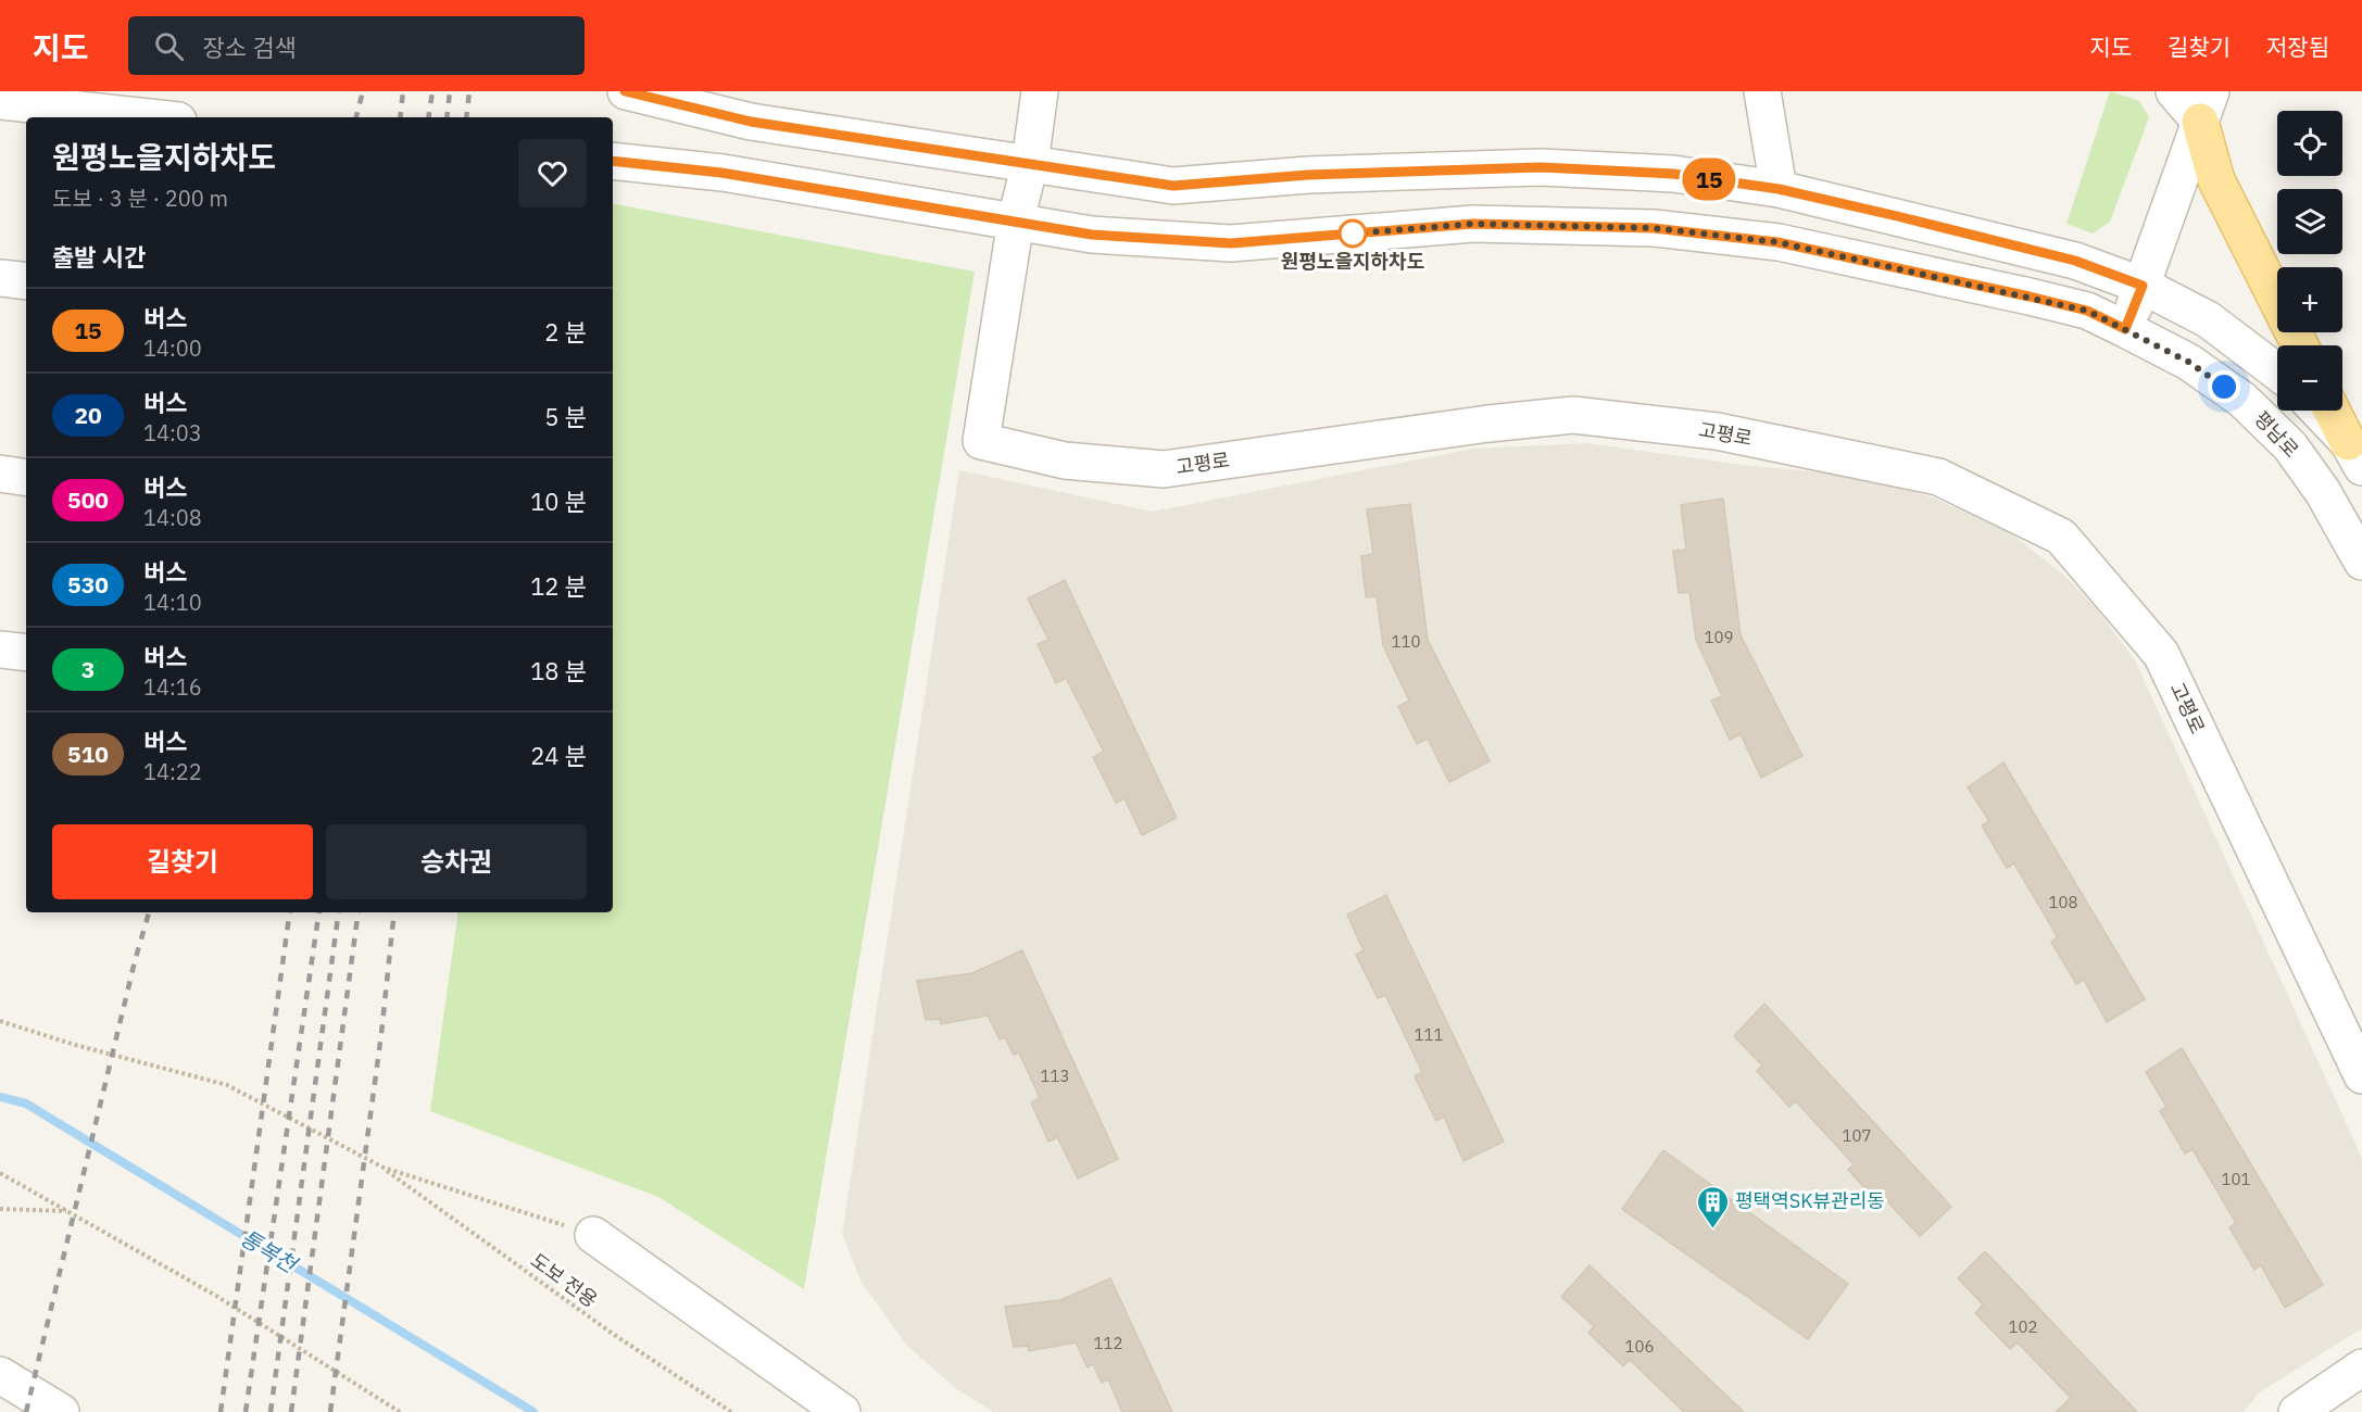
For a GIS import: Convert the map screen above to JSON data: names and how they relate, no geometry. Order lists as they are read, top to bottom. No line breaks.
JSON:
{"streets":{"street":["고평로","평남로"],"path":["도보 전용"]},"crossings":[["고평로","평남로"]],"water":["통복천"],"places":{"other":["원평노을지하차도"],"building":["평택역SK뷰관리동"]},"lines":["bus line 15"],"house_numbers":["109","110","108","111","113","107","101","102","112","106"],"page":{"header":"지도","search":"장소 검색","nav":["지도","길찾기","저장됨"],"on_map":"15","map_buttons":["+","−"],"heading":[["원평노을지하차도","도보 · 3 분 · 200 m"],"출발 시간"],"list":[{"mark":"15","name":"버스","note":"14:00","value":"2 분"},{"mark":"20","name":"버스","note":"14:03","value":"5 분"},{"mark":"500","name":"버스","note":"14:08","value":"10 분"},{"mark":"530","name":"버스","note":"14:10","value":"12 분"},{"mark":"3","name":"버스","note":"14:16","value":"18 분"},{"mark":"510","name":"버스","note":"14:22","value":"24 분"}],"buttons":["길찾기","승차권"]}}
